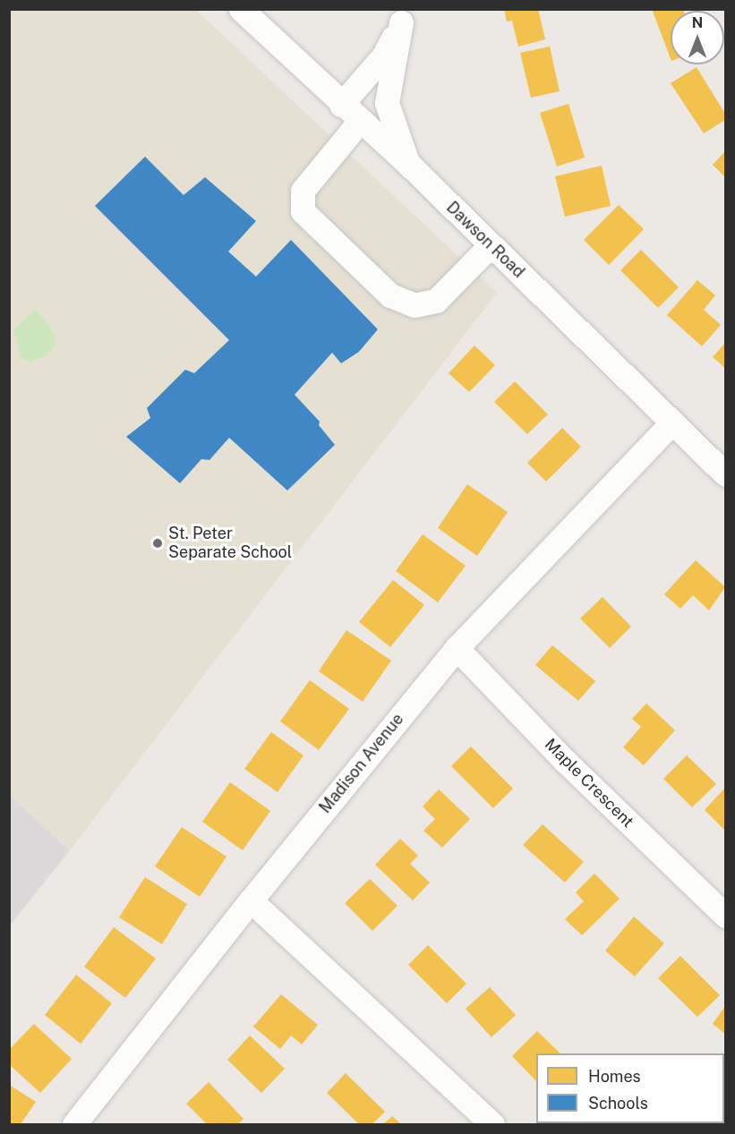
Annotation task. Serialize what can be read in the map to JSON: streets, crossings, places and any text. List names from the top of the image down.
{
  "streets": {
    "street": ["Dawson Road", "Madison Avenue", "Maple Crescent"]
  },
  "crossings": [
    ["Dawson Road", "Madison Avenue"],
    ["Madison Avenue", "Maple Crescent"]
  ],
  "places": ["St. Peter Separate School"],
  "legend": ["Homes", "Schools"],
  "north": "top"
}
